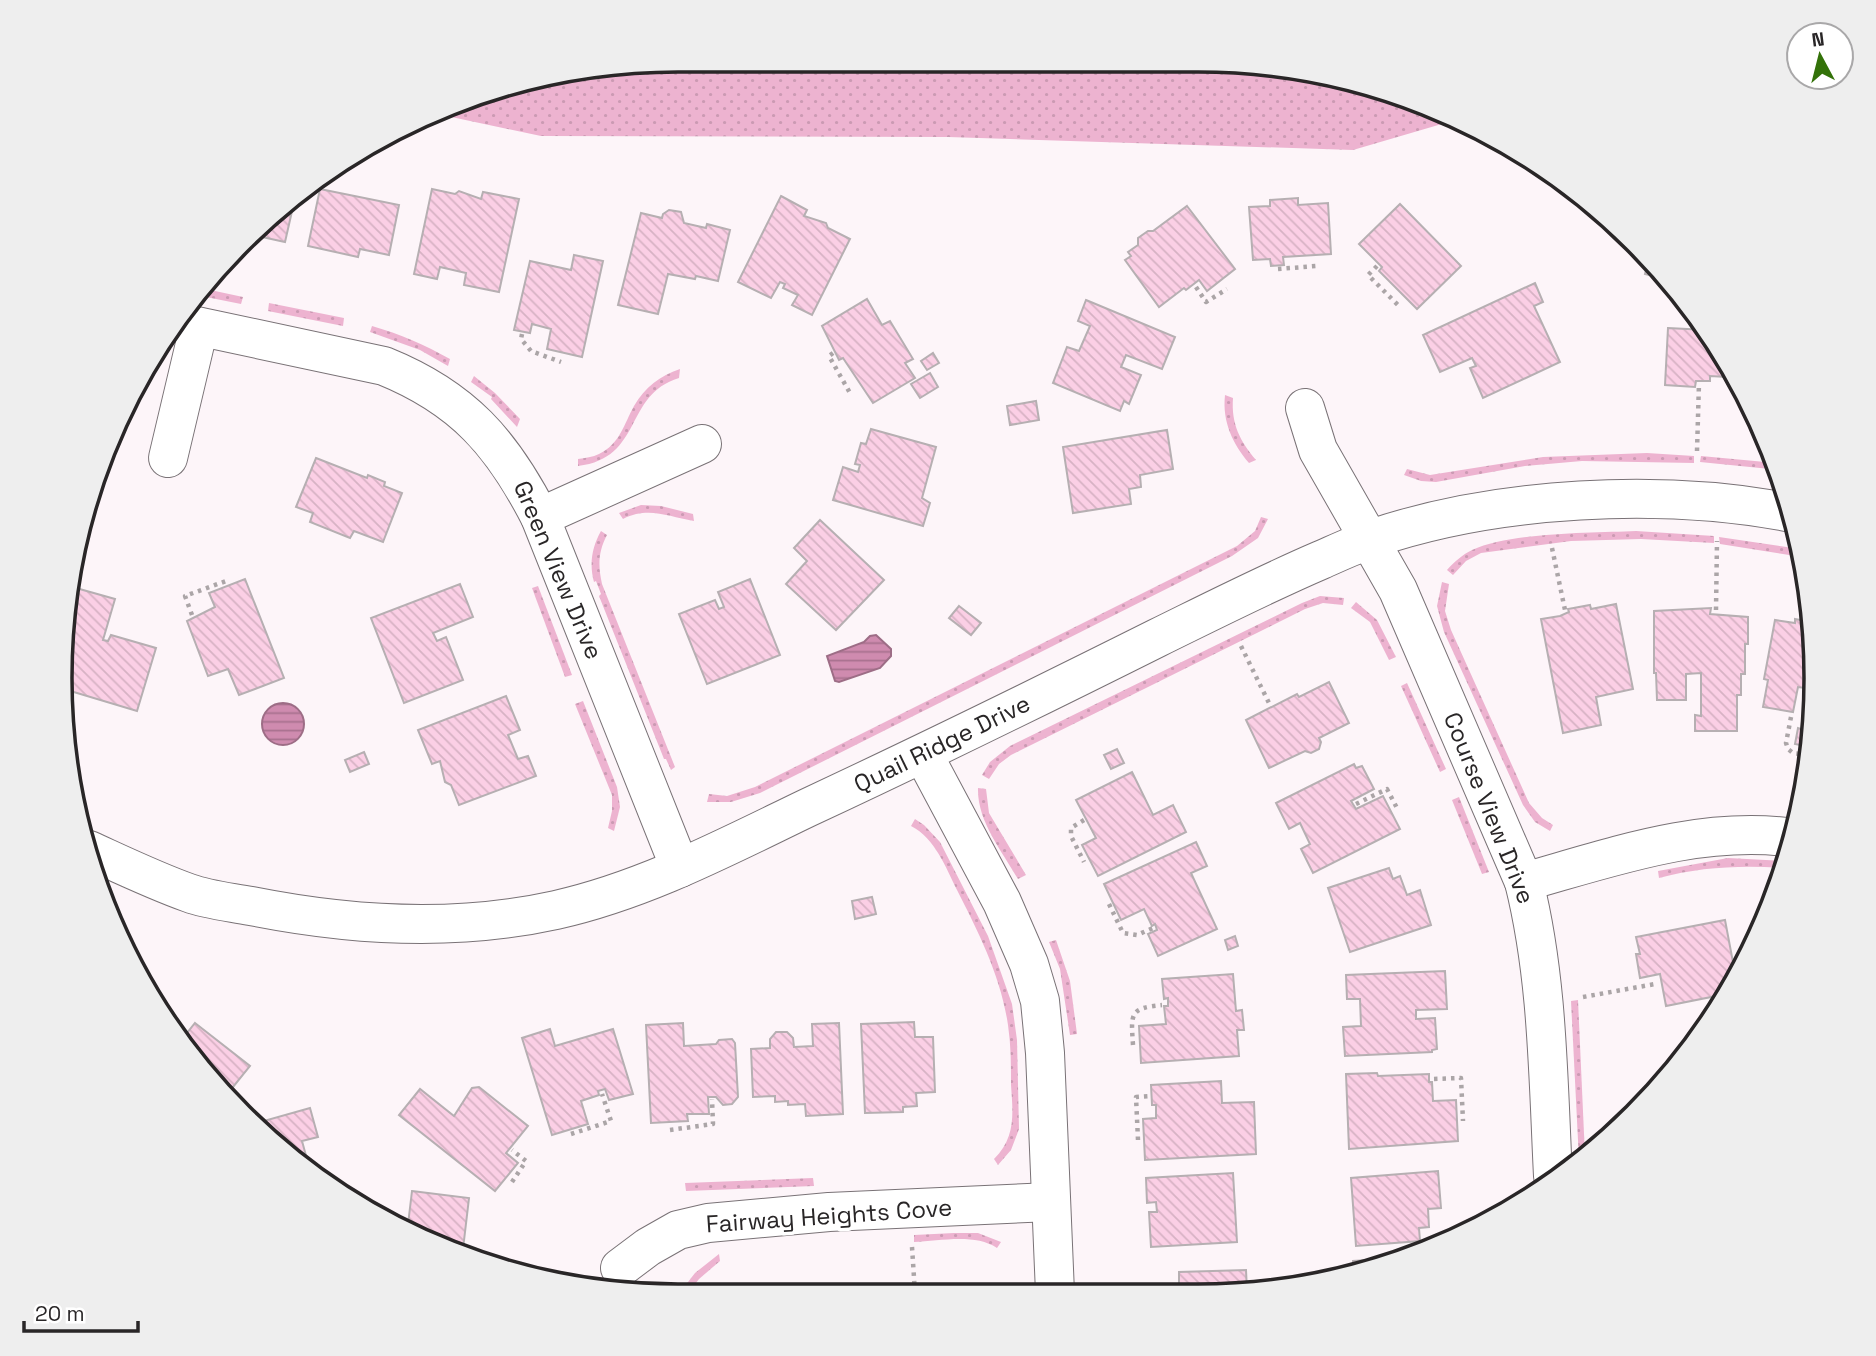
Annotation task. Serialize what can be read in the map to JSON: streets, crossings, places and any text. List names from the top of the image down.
{
  "streets": {
    "street": [
      "Green View Drive",
      "Quail Ridge Drive",
      "Course View Drive",
      "Fairway Heights Cove"
    ]
  },
  "crossings": [
    ["Green View Drive", "Quail Ridge Drive"],
    ["Quail Ridge Drive", "Course View Drive"]
  ],
  "scale_bar": "20 m",
  "north": "top"
}
